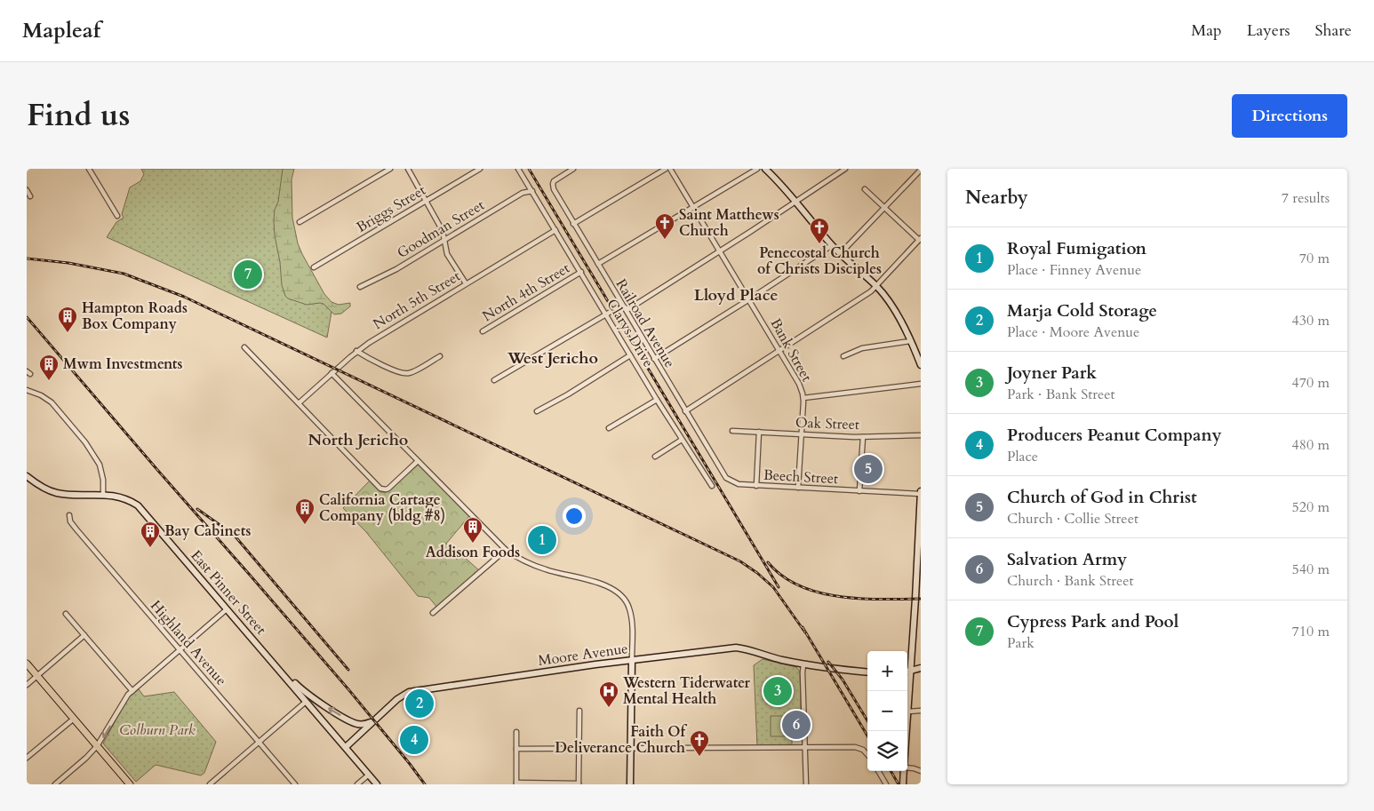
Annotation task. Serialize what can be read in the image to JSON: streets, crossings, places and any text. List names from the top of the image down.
{
  "streets": {
    "main road": ["East Pinner Street", "Moore Avenue"],
    "street": [
      "Briggs Street",
      "Goodman Street",
      "North 4th Street",
      "North 5th Street",
      "Railroad Avenue",
      "Clarys Drive",
      "Bank Street",
      "Oak Street",
      "Beech Street",
      "Highland Avenue"
    ]
  },
  "crossings": [
    ["Goodman Street", "Clarys Drive"],
    ["North 4th Street", "Clarys Drive"],
    ["North 5th Street", "Clarys Drive"],
    ["Railroad Avenue", "Beech Street"],
    ["Bank Street", "Oak Street"],
    ["Bank Street", "Beech Street"],
    ["East Pinner Street", "Moore Avenue"]
  ],
  "districts": ["Lloyd Place", "West Jericho", "North Jericho"],
  "parks": ["Colburn Park"],
  "places": {
    "church": ["Saint Matthews Church", "Penecostal Church of Christs Disciples", "Faith Of Deliverance Church"],
    "building": [
      "Hampton Roads Box Company",
      "Mwm Investments",
      "California Cartage Company (bldg #8)",
      "Addison Foods",
      "Bay Cabinets"
    ],
    "hospital": ["Western Tiderwater Mental Health"]
  },
  "page": {
    "header": "Mapleaf",
    "nav": ["Map", "Layers", "Share"],
    "title": "Find us",
    "buttons": "Directions",
    "heading": ["Nearby", "7 results"],
    "list": [
      {
        "mark": "1",
        "name": "Royal Fumigation",
        "note": "Place · Finney Avenue",
        "value": "70 m"
      },
      {
        "mark": "2",
        "name": "Marja Cold Storage",
        "note": "Place · Moore Avenue",
        "value": "430 m"
      },
      {
        "mark": "3",
        "name": "Joyner Park",
        "note": "Park · Bank Street",
        "value": "470 m"
      },
      {
        "mark": "4",
        "name": "Producers Peanut Company",
        "note": "Place",
        "value": "480 m"
      },
      {
        "mark": "5",
        "name": "Church of God in Christ",
        "note": "Church · Collie Street",
        "value": "520 m"
      },
      {
        "mark": "6",
        "name": "Salvation Army",
        "note": "Church · Bank Street",
        "value": "540 m"
      },
      {
        "mark": "7",
        "name": "Cypress Park and Pool",
        "note": "Park",
        "value": "710 m"
      }
    ],
    "pins": [
      "7",
      "5",
      "1",
      "3",
      "2",
      "6",
      "4"
    ],
    "map_buttons": ["+", "−"]
  }
}
